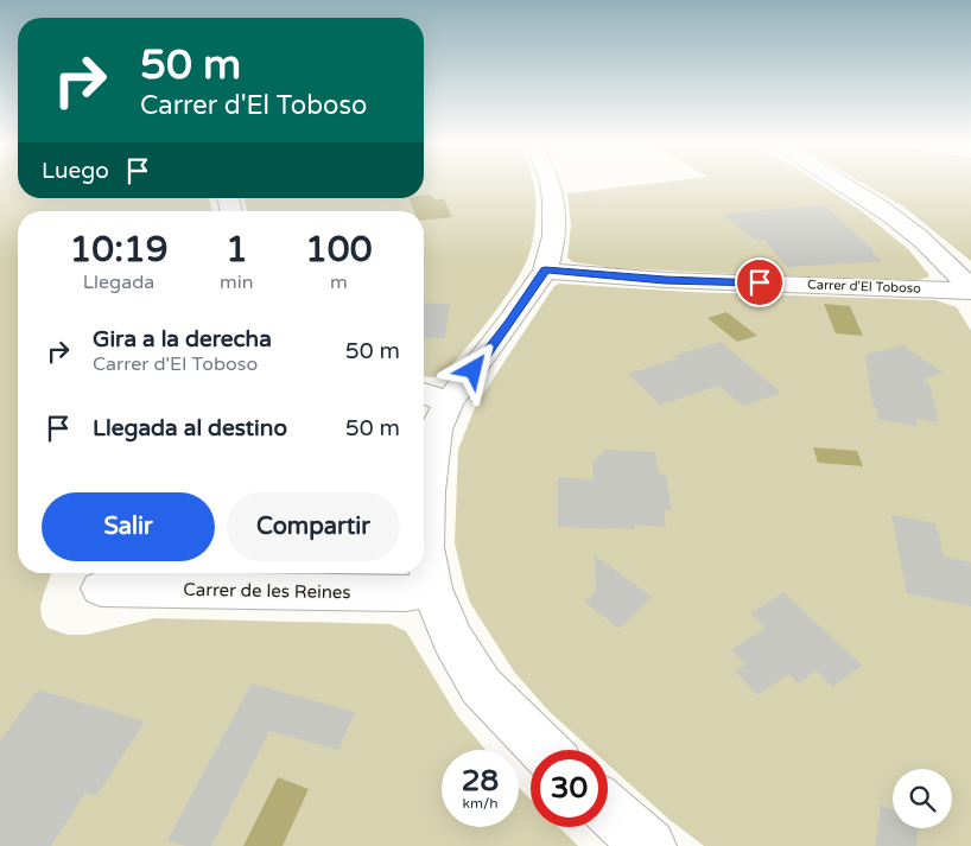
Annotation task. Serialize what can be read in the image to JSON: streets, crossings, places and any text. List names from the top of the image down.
{
  "streets": {
    "street": ["Carrer d'El Toboso", "Carrer de les Reines"]
  },
  "page": {
    "turn": ["50 m", "Carrer d'El Toboso"],
    "then": "Luego",
    "eta": [
      "10:19",
      "Llegada",
      "1",
      "min",
      "100",
      "m"
    ],
    "list": [
      {
        "name": "Gira a la derecha",
        "note": "Carrer d'El Toboso",
        "value": "50 m"
      },
      {
        "name": "Llegada al destino",
        "value": "50 m"
      }
    ],
    "buttons": ["Salir", "Compartir"],
    "speed": "28 km/h",
    "limit": "30"
  }
}
